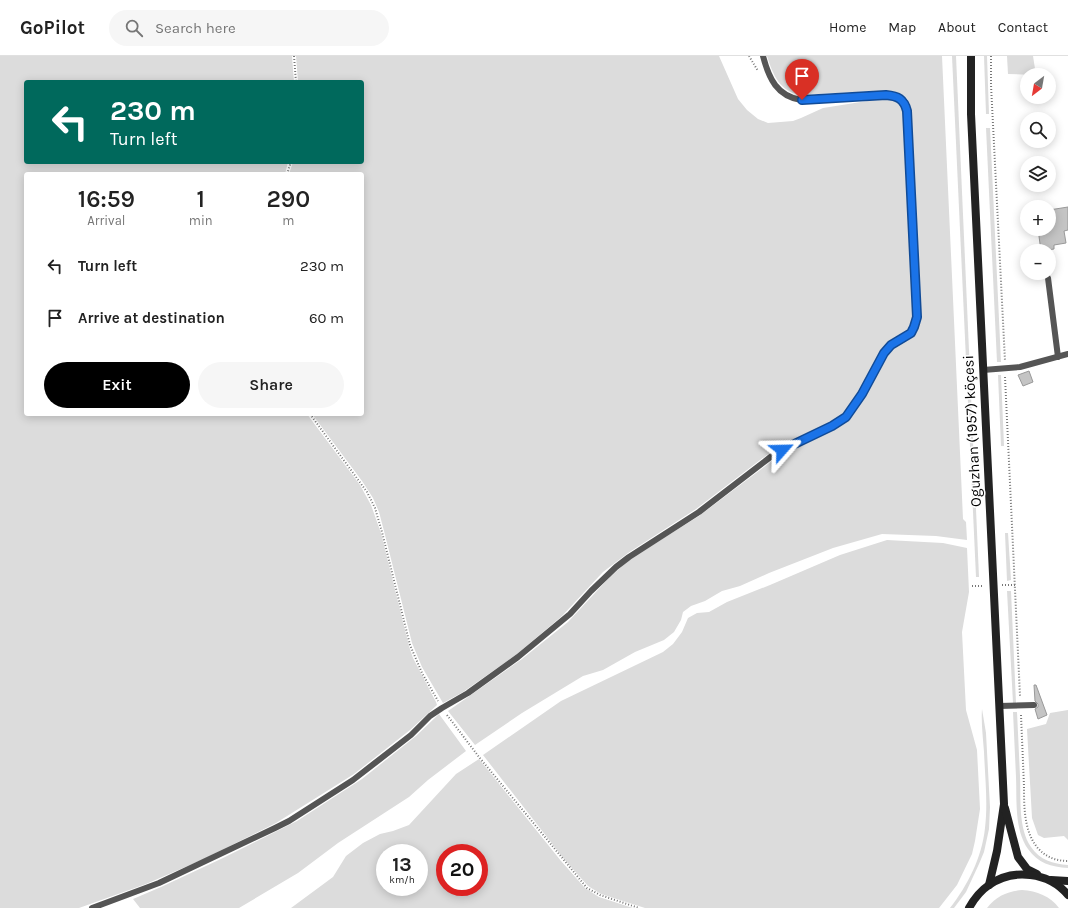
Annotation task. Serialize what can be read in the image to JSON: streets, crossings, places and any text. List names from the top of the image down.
{
  "streets": {
    "main road": ["Oguzhan (1957) köçesi"]
  },
  "north": "bottom left",
  "page": {
    "header": "GoPilot",
    "search": "Search here",
    "nav": [
      "Home",
      "Map",
      "About",
      "Contact"
    ],
    "map_buttons": ["+", "−"],
    "turn": ["230 m", "Turn left"],
    "eta": [
      "16:59",
      "Arrival",
      "1",
      "min",
      "290",
      "m"
    ],
    "list": [
      {
        "name": "Turn left",
        "value": "230 m"
      },
      {
        "name": "Arrive at destination",
        "value": "60 m"
      }
    ],
    "buttons": ["Exit", "Share"],
    "speed": "13 km/h",
    "limit": "20"
  }
}
